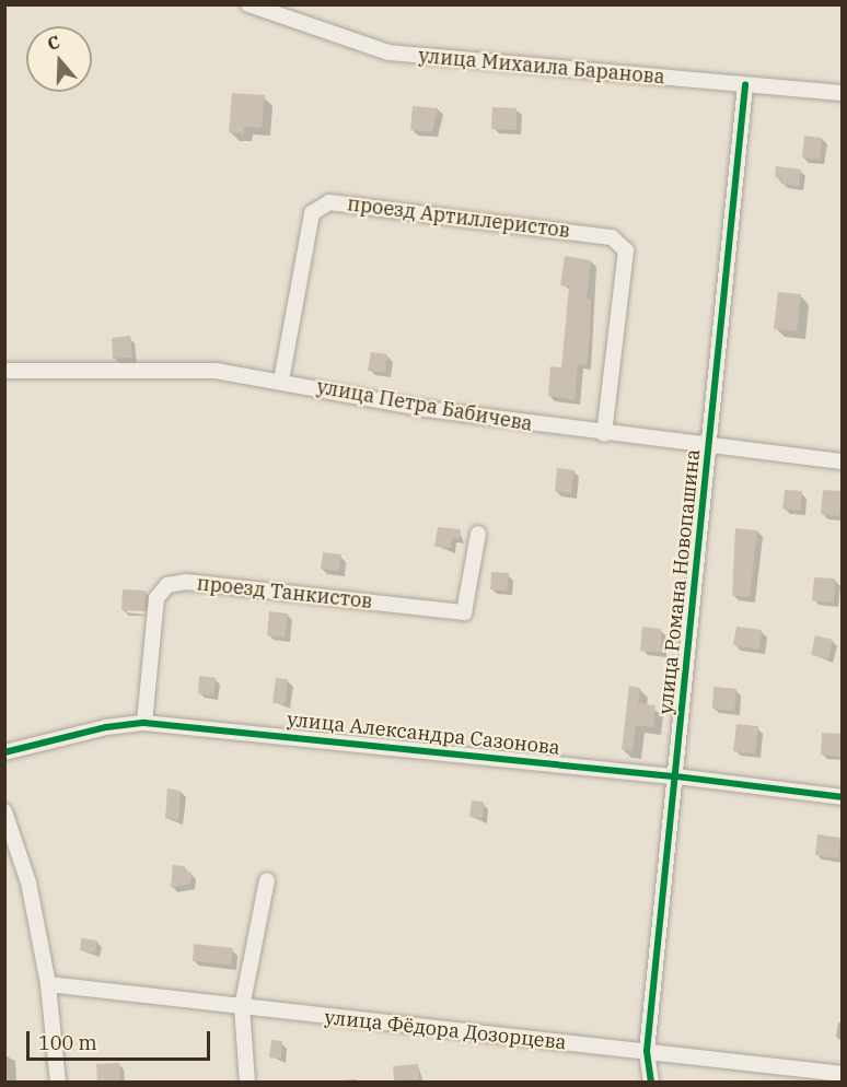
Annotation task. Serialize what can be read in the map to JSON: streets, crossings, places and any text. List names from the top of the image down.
{
  "streets": {
    "street": [
      "улица Михаила Баранова",
      "проезд Артиллеристов",
      "улица Петра Бабичева",
      "улица Романа Новопашина",
      "проезд Танкистов",
      "улица Александра Сазонова",
      "улица Фёдора Дозорцева"
    ]
  },
  "crossings": [
    ["улица Михаила Баранова", "улица Романа Новопашина"],
    ["проезд Артиллеристов", "улица Петра Бабичева"],
    ["улица Петра Бабичева", "улица Романа Новопашина"],
    ["улица Романа Новопашина", "улица Александра Сазонова"],
    ["улица Романа Новопашина", "улица Фёдора Дозорцева"],
    ["проезд Танкистов", "улица Александра Сазонова"]
  ],
  "scale_bar": "100 m",
  "north": "top"
}
